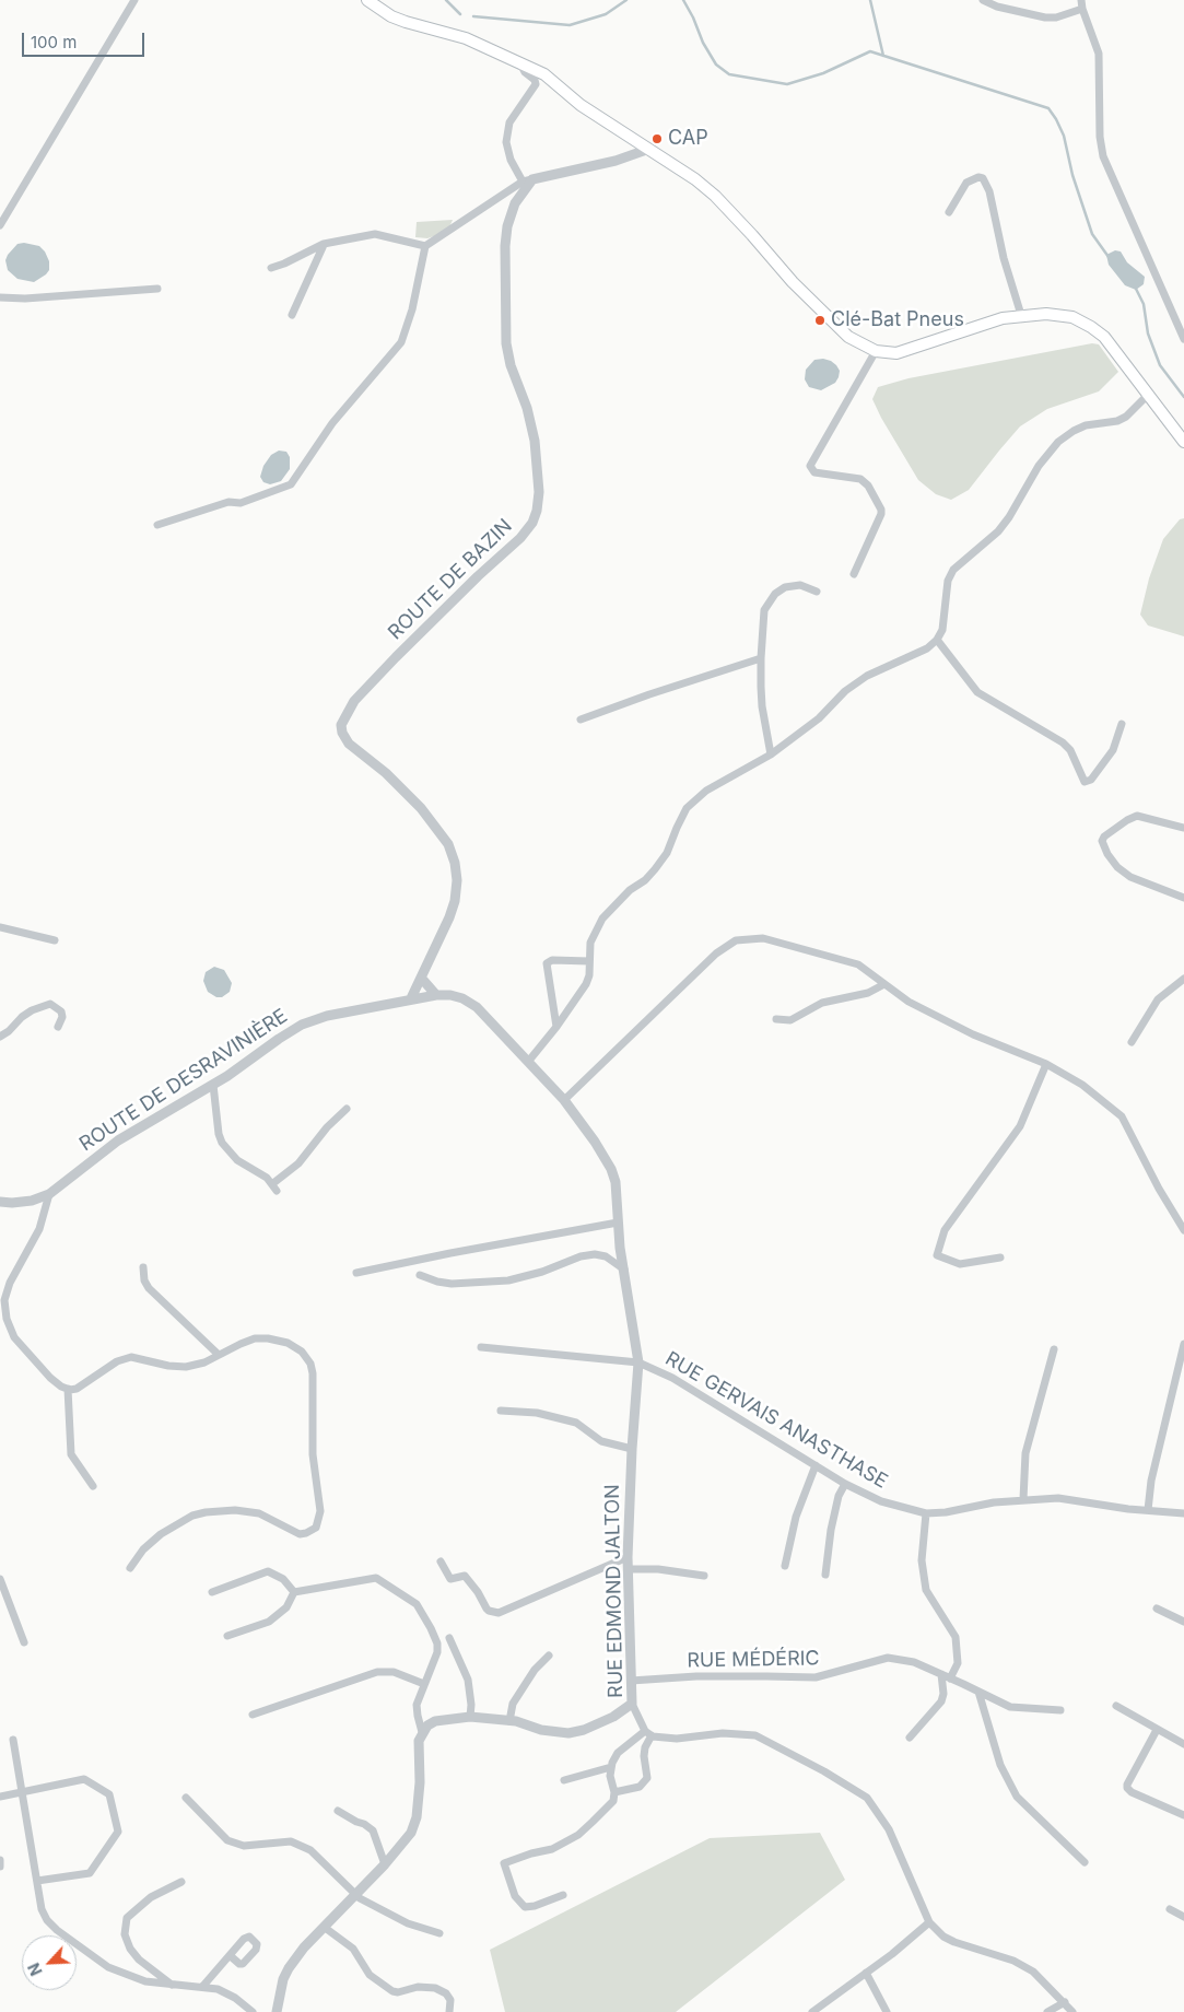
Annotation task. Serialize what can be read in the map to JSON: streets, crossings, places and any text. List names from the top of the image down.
{
  "streets": {
    "street": [
      "ROUTE DE BAZIN",
      "ROUTE DE DESRAVINIÈRE",
      "RUE GERVAIS ANASTHASE",
      "RUE EDMOND JALTON",
      "RUE MÉDÉRIC"
    ]
  },
  "crossings": [
    ["ROUTE DE BAZIN", "ROUTE DE DESRAVINIÈRE"],
    ["ROUTE DE DESRAVINIÈRE", "RUE GERVAIS ANASTHASE"],
    ["ROUTE DE DESRAVINIÈRE", "RUE EDMOND JALTON"],
    ["RUE GERVAIS ANASTHASE", "RUE EDMOND JALTON"],
    ["RUE EDMOND JALTON", "RUE MÉDÉRIC"]
  ],
  "places": ["CAP", "Clé-Bat Pneus"],
  "scale_bar": "100 m",
  "north": "bottom left"
}
